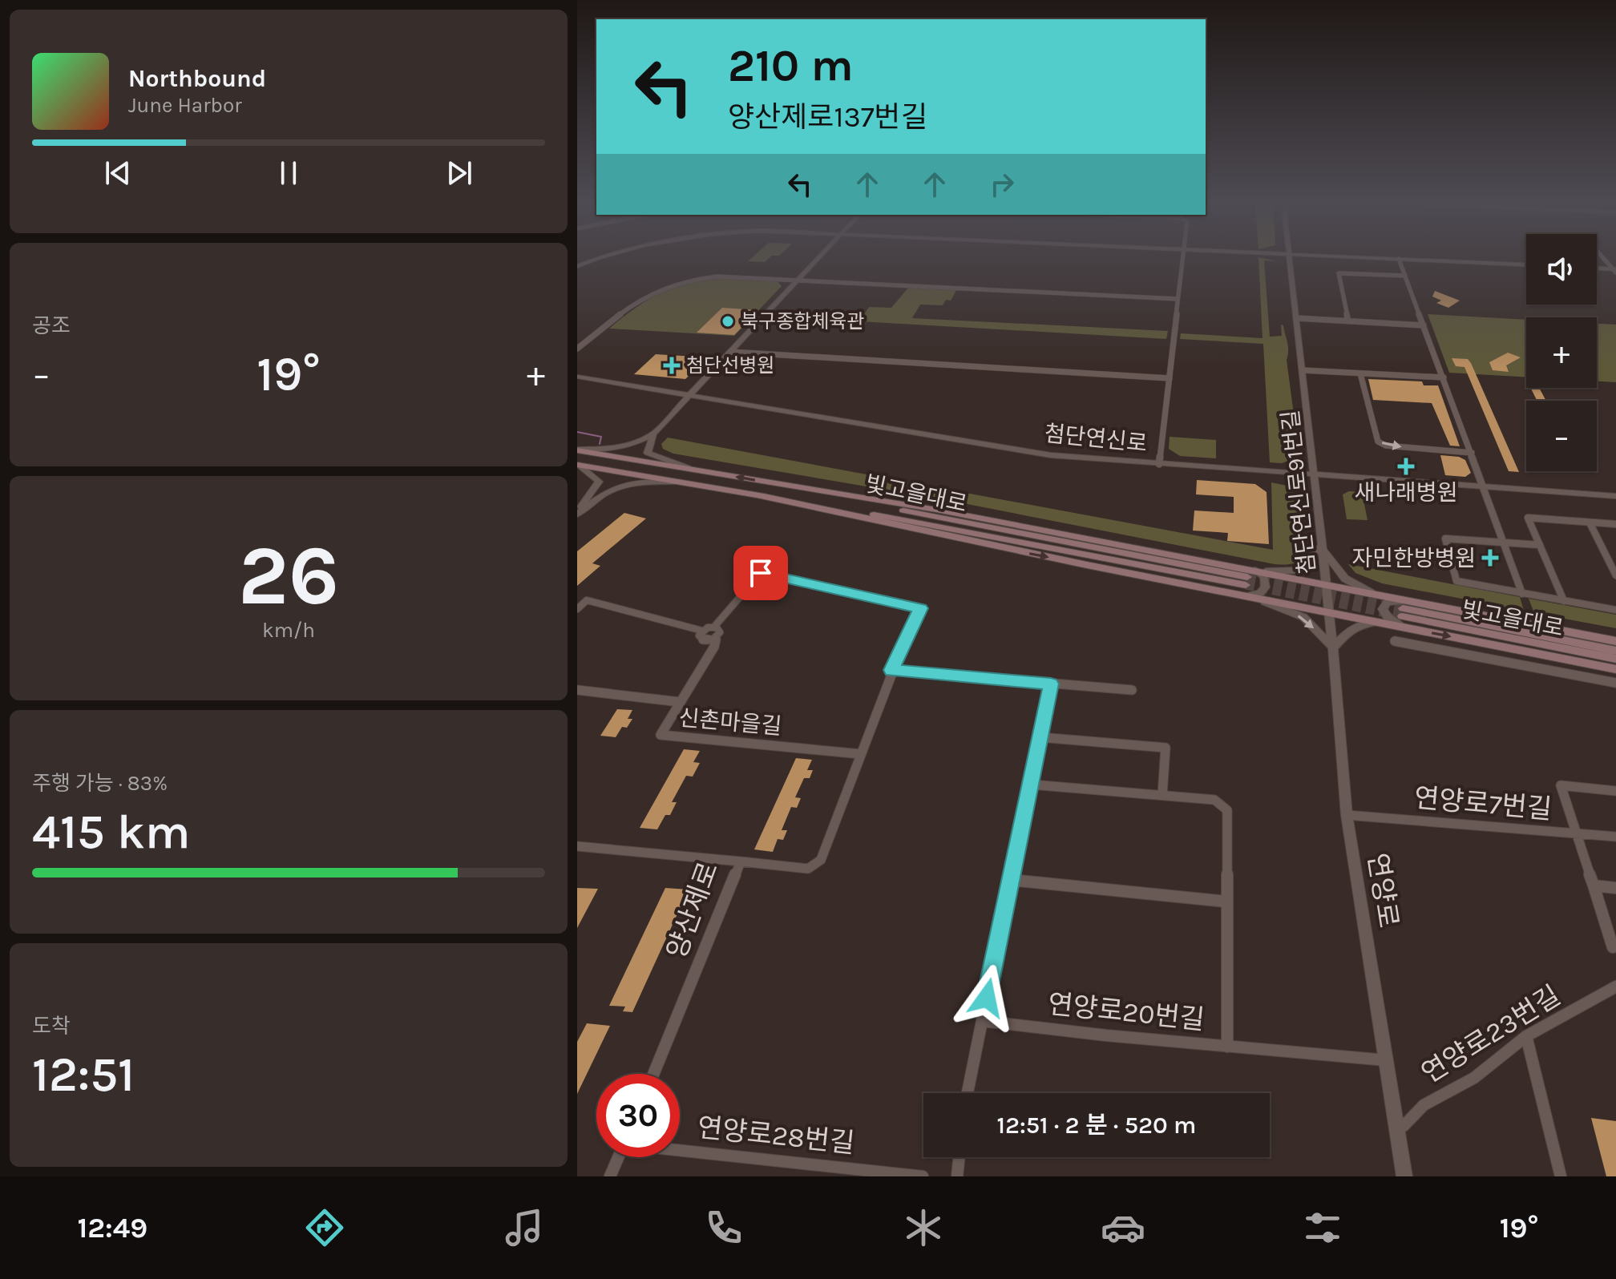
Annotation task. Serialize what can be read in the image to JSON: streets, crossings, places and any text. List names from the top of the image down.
{
  "streets": {
    "main road": ["빛고을대로"],
    "street": [
      "첨단연신로",
      "첨단연신로91번길",
      "신촌마을길",
      "연양로7번길",
      "연양로",
      "양산제로",
      "연양로20번길",
      "연양로23번길",
      "연양로28번길"
    ]
  },
  "crossings": [
    ["첨단연신로", "첨단연신로91번길"],
    ["첨단연신로91번길", "연양로"],
    ["연양로7번길", "연양로"],
    ["연양로", "연양로20번길"],
    ["연양로", "연양로23번길"]
  ],
  "places": {
    "other": ["북구종합체육관"],
    "health": ["첨단선병원", "새나래병원", "자민한방병원"]
  },
  "page": {
    "turn": ["210 m", "양산제로137번길"],
    "song": ["Northbound", "June Harbor"],
    "map_buttons": ["+", "−"],
    "tile": [
      "공조",
      ["26", "km/h"],
      ["주행 가능 · 83%", "415 km"],
      ["도착", "12:51"]
    ],
    "heat": ["−", "19°", "+"],
    "limit": "30",
    "trip": "12:51 · 2 분 · 520 m",
    "tabs": ["12:49", "19°"]
  }
}
